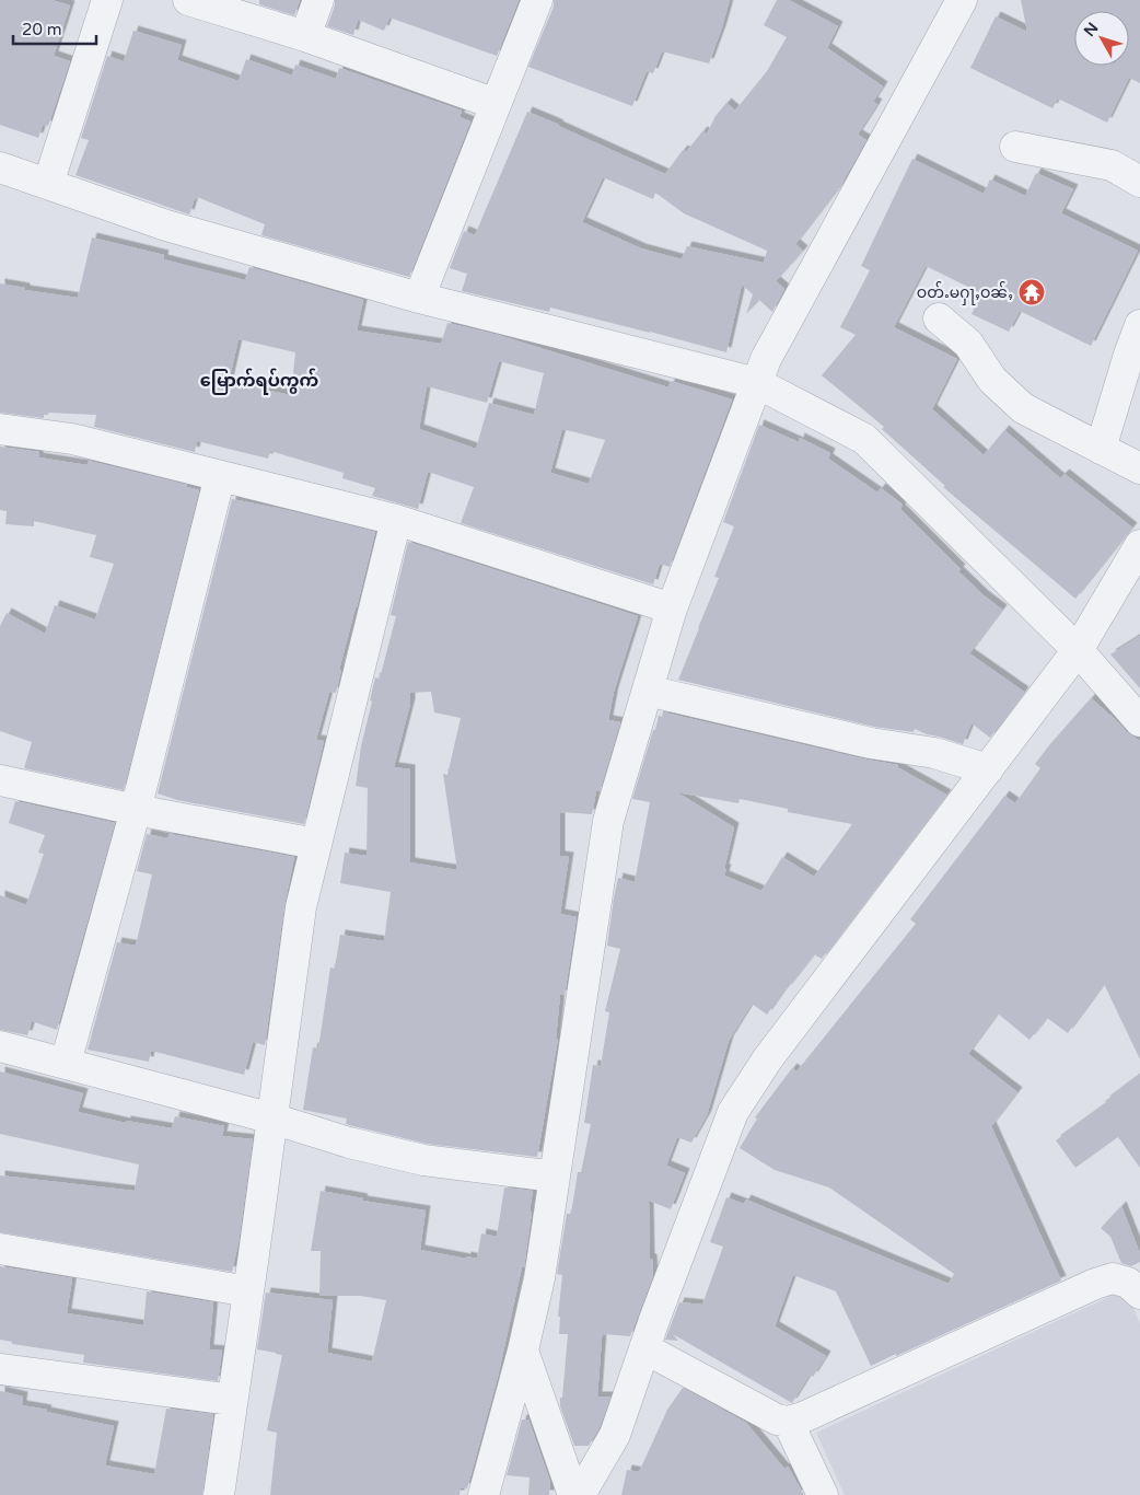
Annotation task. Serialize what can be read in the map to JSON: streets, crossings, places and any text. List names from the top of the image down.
{
  "districts": ["မြောက်ရပ်ကွက်"],
  "places": {
    "temple": ["ဝတ်ႉမႁႃႇဝၼ်ႇ"]
  },
  "scale_bar": "20 m",
  "north": "top left"
}
